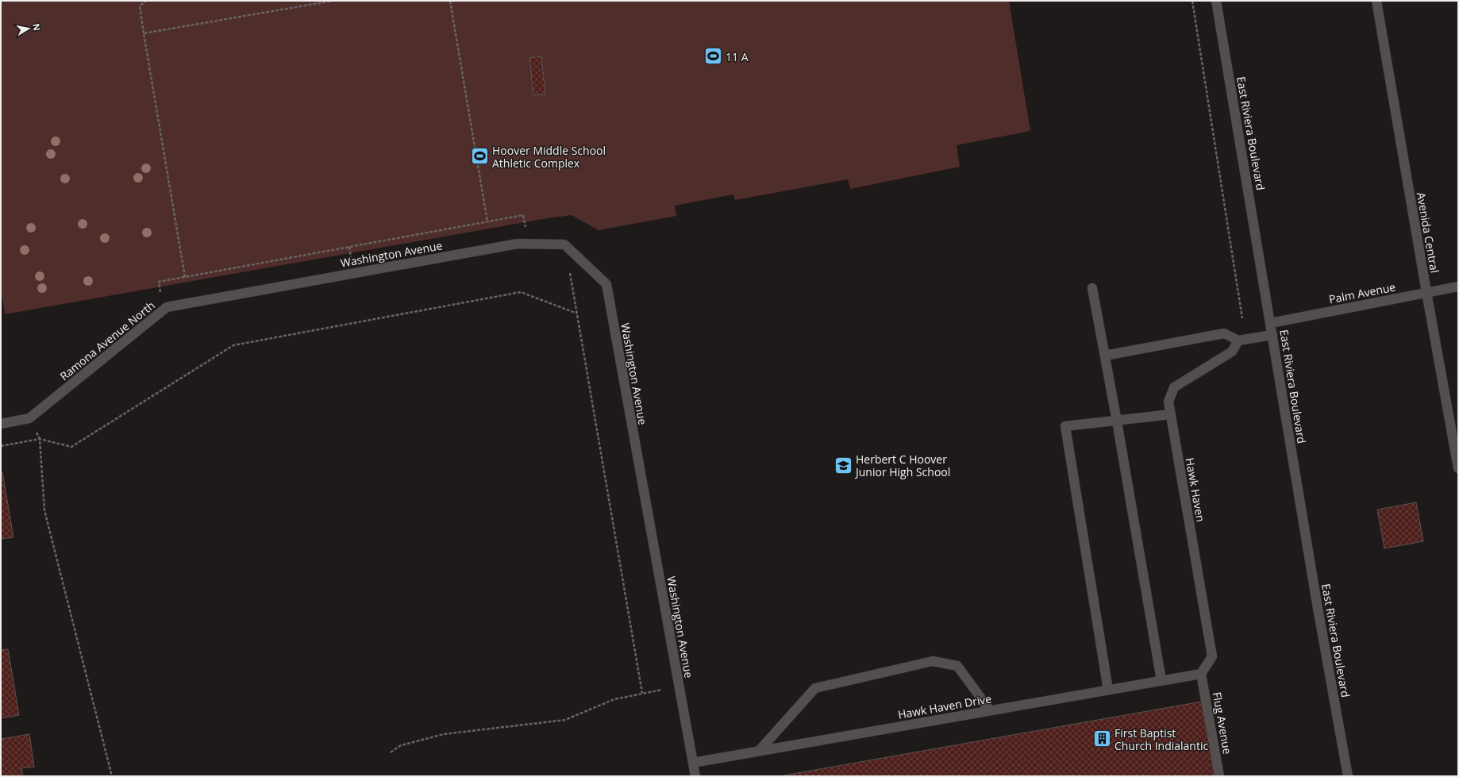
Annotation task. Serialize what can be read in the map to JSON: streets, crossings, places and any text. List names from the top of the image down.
{
  "streets": {
    "street": [
      "East Riviera Boulevard",
      "Avenida Central",
      "Washington Avenue",
      "Palm Avenue",
      "Ramona Avenue North",
      "Hawk Haven",
      "Hawk Haven Drive",
      "Flug Avenue"
    ]
  },
  "crossings": [
    ["East Riviera Boulevard", "Palm Avenue"],
    ["Avenida Central", "Palm Avenue"],
    ["Washington Avenue", "Ramona Avenue North"],
    ["Washington Avenue", "Hawk Haven Drive"],
    ["Hawk Haven", "Hawk Haven Drive"],
    ["Hawk Haven", "Flug Avenue"],
    ["Hawk Haven Drive", "Flug Avenue"]
  ],
  "places": {
    "sports": ["11 A", "Hoover Middle School Athletic Complex"],
    "school or university": ["Herbert C Hoover Junior High School"],
    "building": ["First Baptist Church Indialantic"]
  },
  "north": "right"
}
